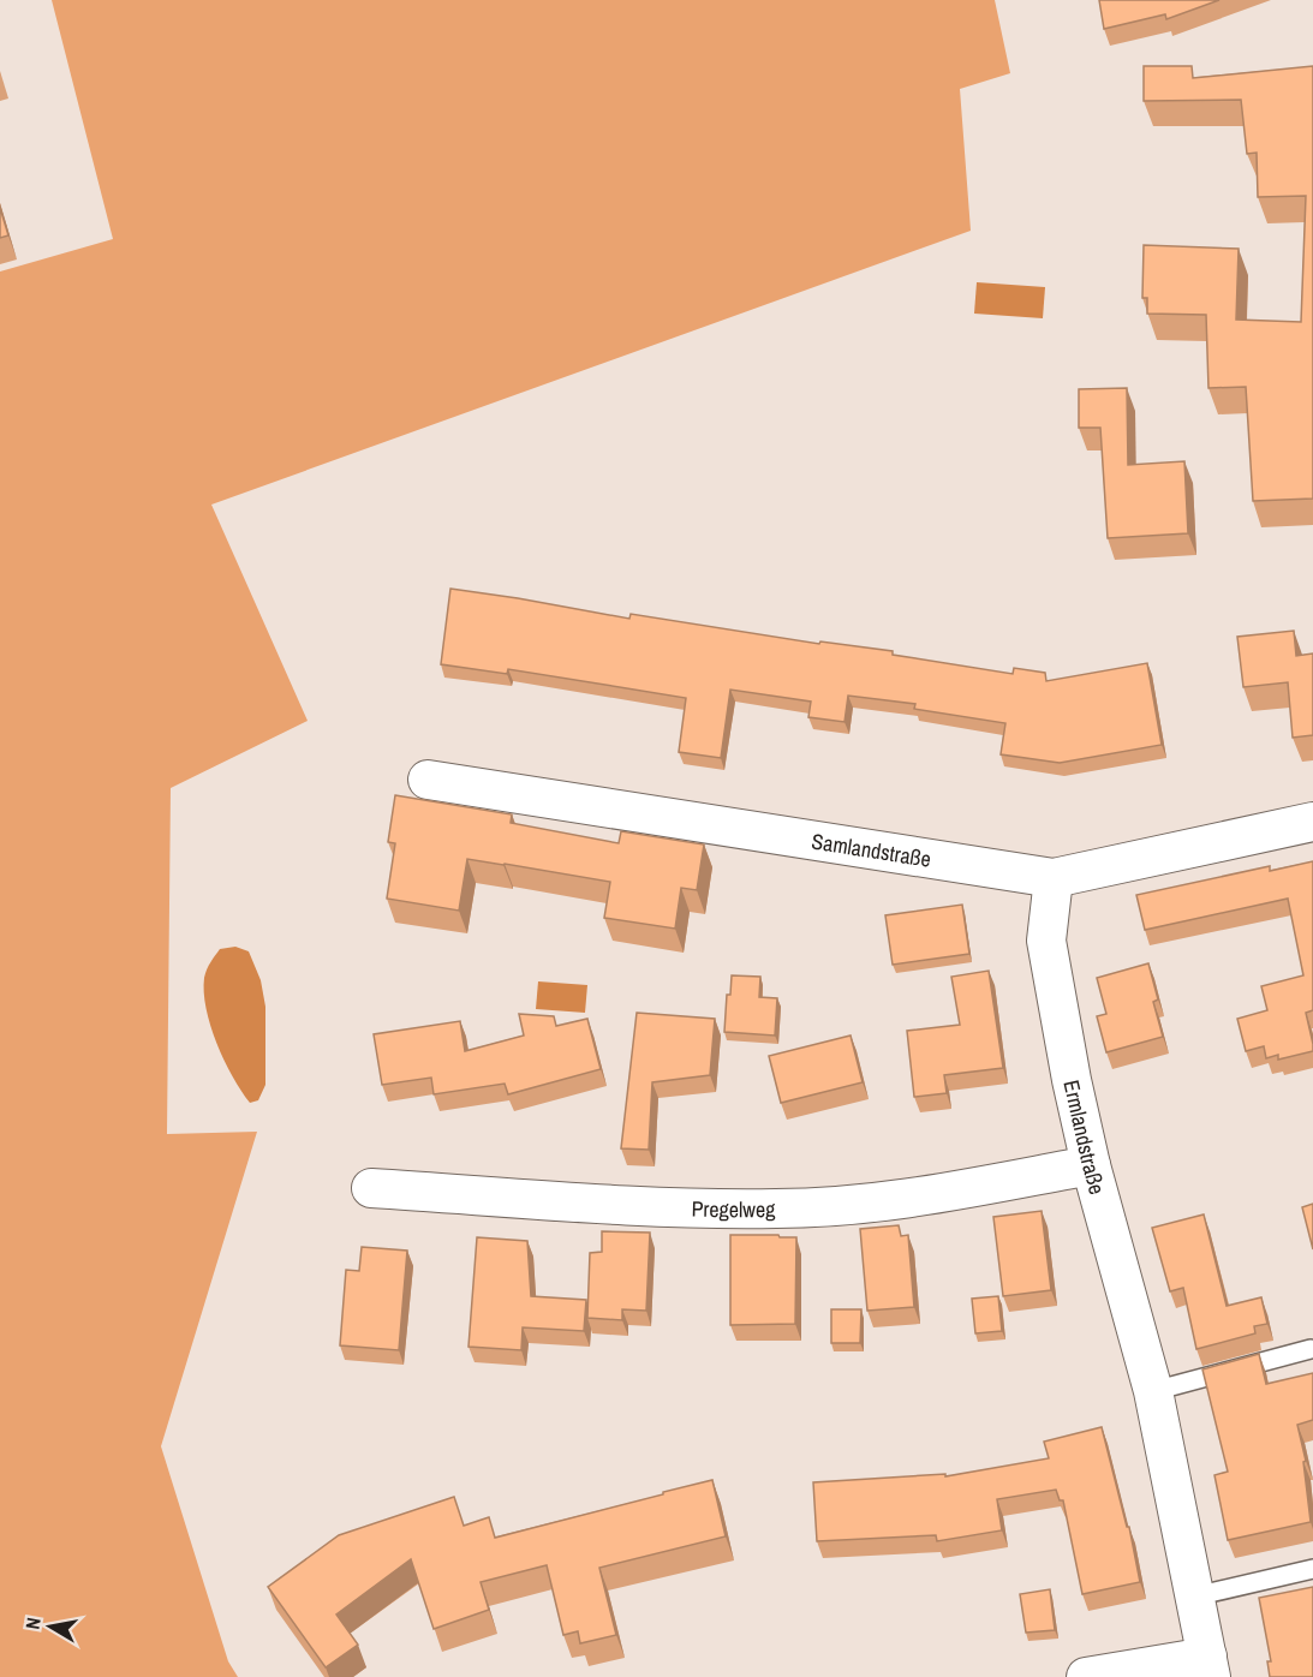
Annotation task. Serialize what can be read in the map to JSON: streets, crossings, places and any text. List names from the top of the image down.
{
  "streets": {
    "street": ["Samlandstraße", "Ermlandstraße", "Pregelweg"]
  },
  "crossings": [
    ["Samlandstraße", "Ermlandstraße"],
    ["Ermlandstraße", "Pregelweg"]
  ],
  "north": "left"
}
